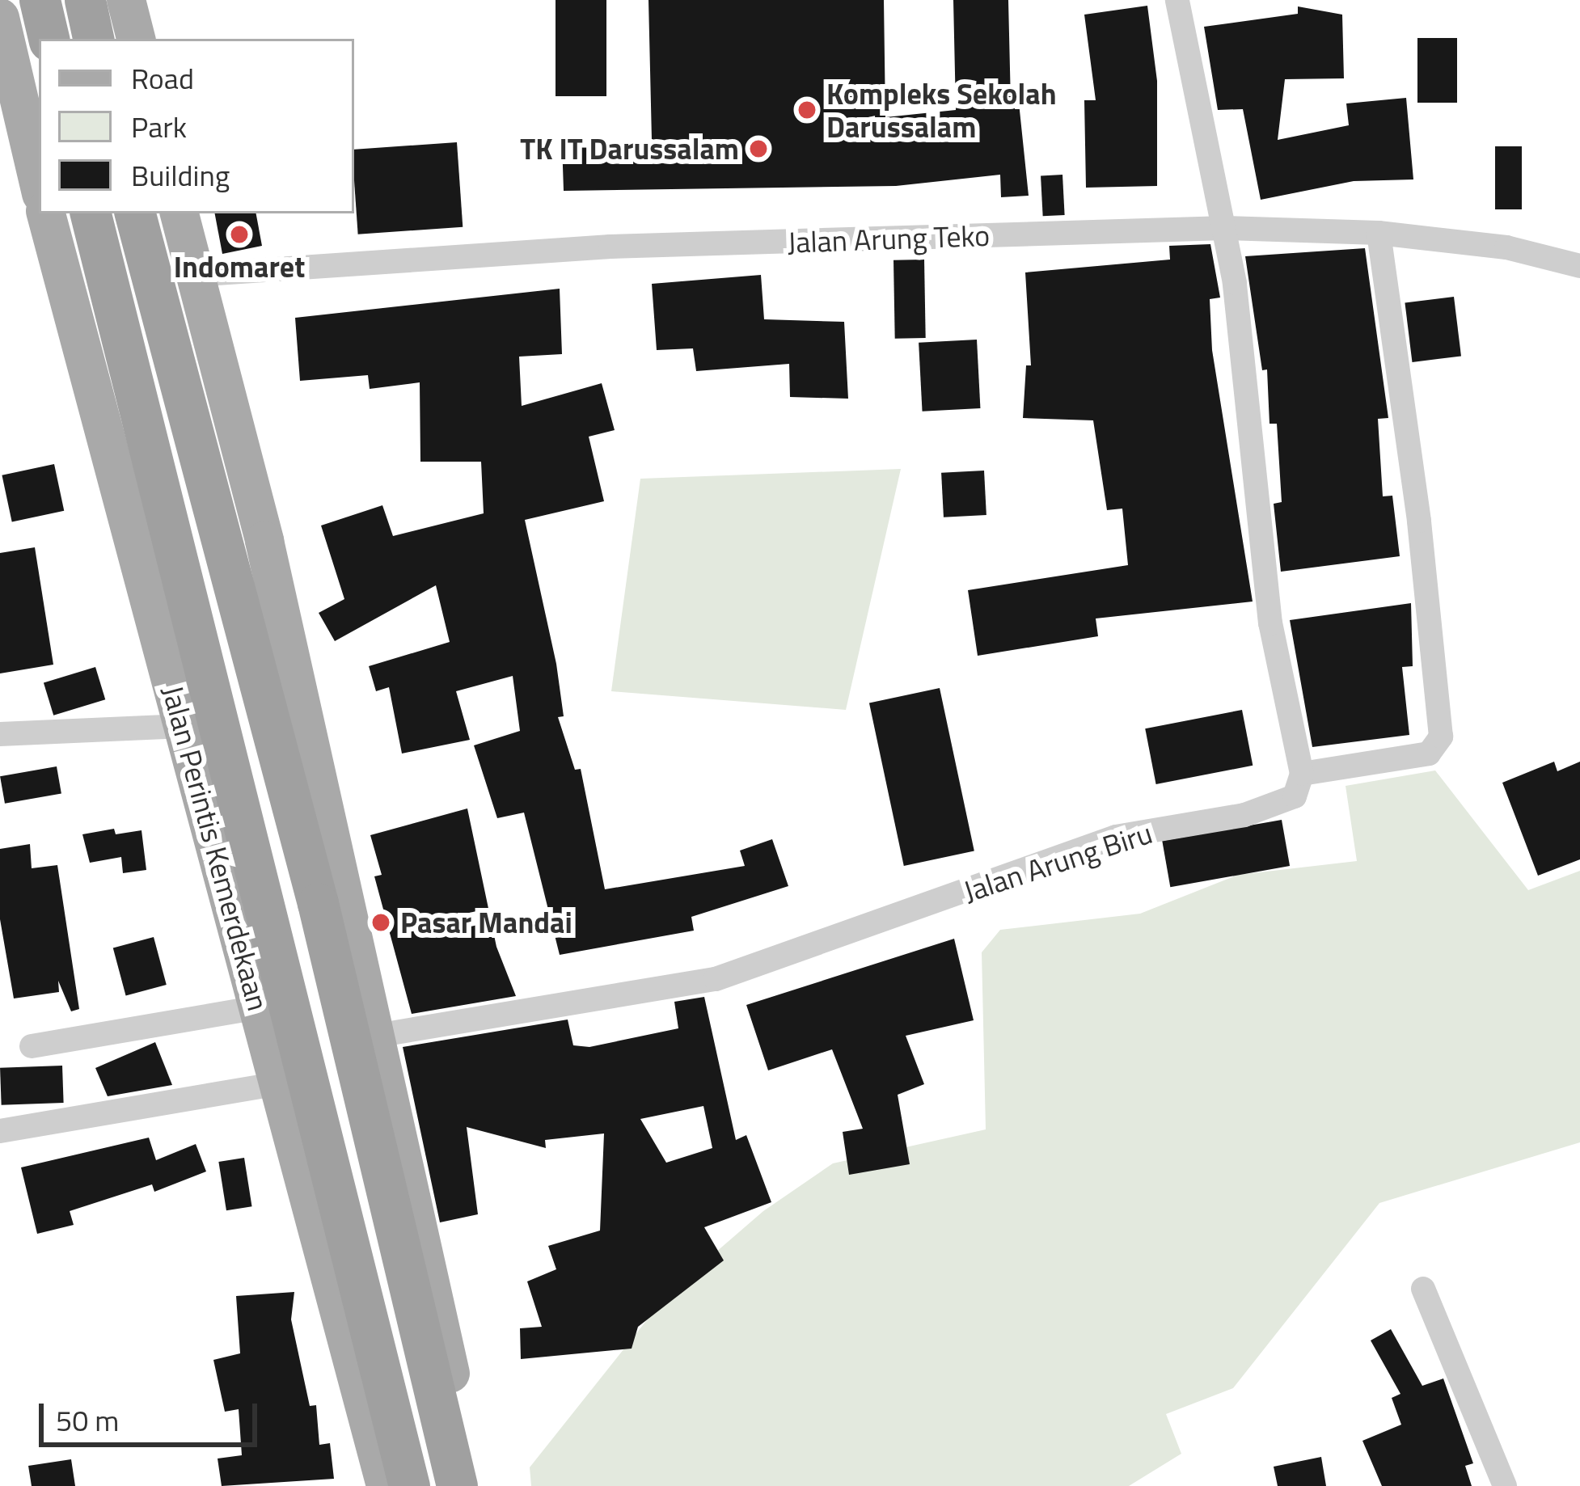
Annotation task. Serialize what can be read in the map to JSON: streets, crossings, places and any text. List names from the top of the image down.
{
  "streets": {
    "highway": ["Jalan Perintis Kemerdekaan"],
    "street": ["Jalan Arung Teko", "Jalan Arung Biru"]
  },
  "places": [
    "Kompleks Sekolah Darussalam",
    "TK IT Darussalam",
    "Indomaret",
    "Pasar Mandai"
  ],
  "legend": ["Road", "Park", "Building"],
  "scale_bar": "50 m"
}
